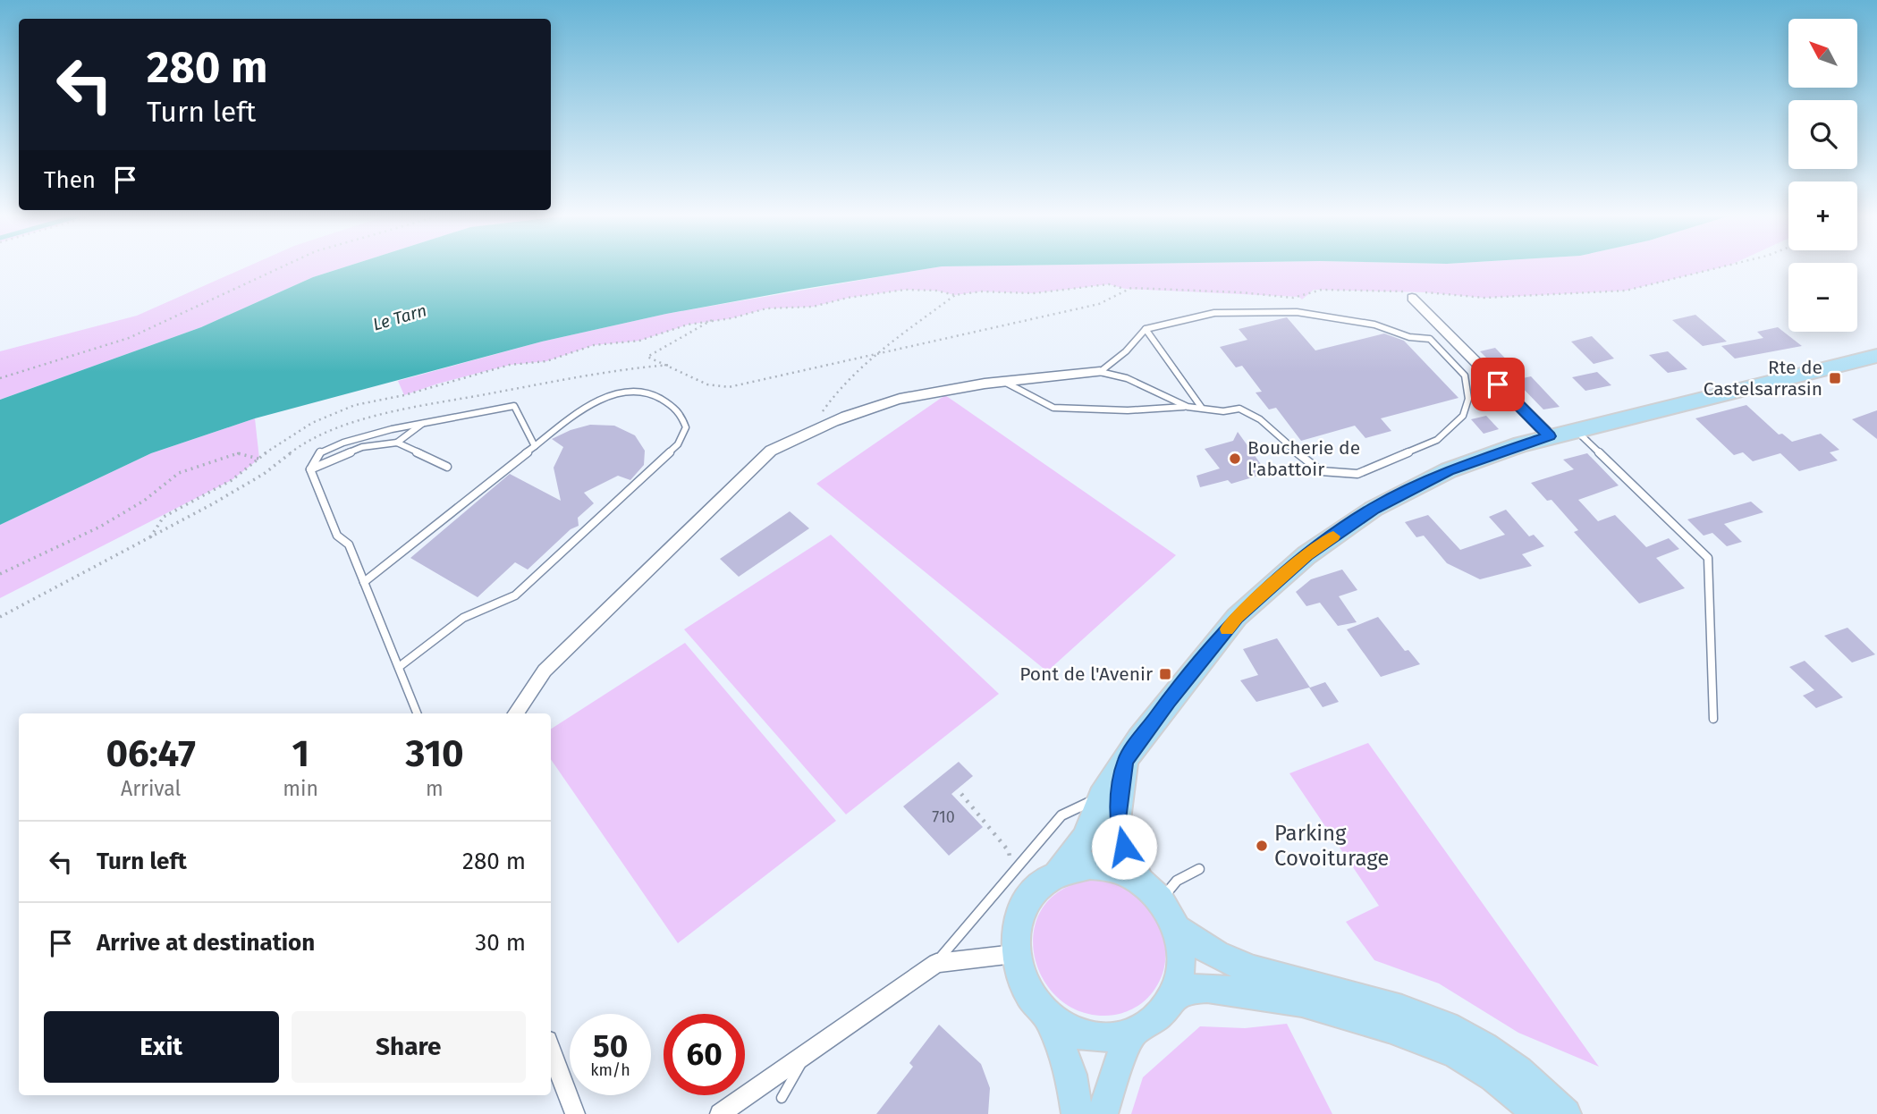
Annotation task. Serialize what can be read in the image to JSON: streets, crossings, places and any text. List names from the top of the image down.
{
  "water": ["Le Tarn"],
  "places": {
    "transit": ["Rte de Castelsarrasin", "Pont de l'Avenir"],
    "other": ["Boucherie de l'abattoir", "Parking Covoiturage"]
  },
  "house_numbers": ["710"],
  "north": "top left",
  "page": {
    "map_buttons": ["+", "−"],
    "turn": ["280 m", "Turn left"],
    "then": "Then",
    "eta": [
      "06:47",
      "Arrival",
      "1",
      "min",
      "310",
      "m"
    ],
    "list": [
      {
        "name": "Turn left",
        "value": "280 m"
      },
      {
        "name": "Arrive at destination",
        "value": "30 m"
      }
    ],
    "buttons": ["Exit", "Share"],
    "speed": "50 km/h",
    "limit": "60"
  }
}
